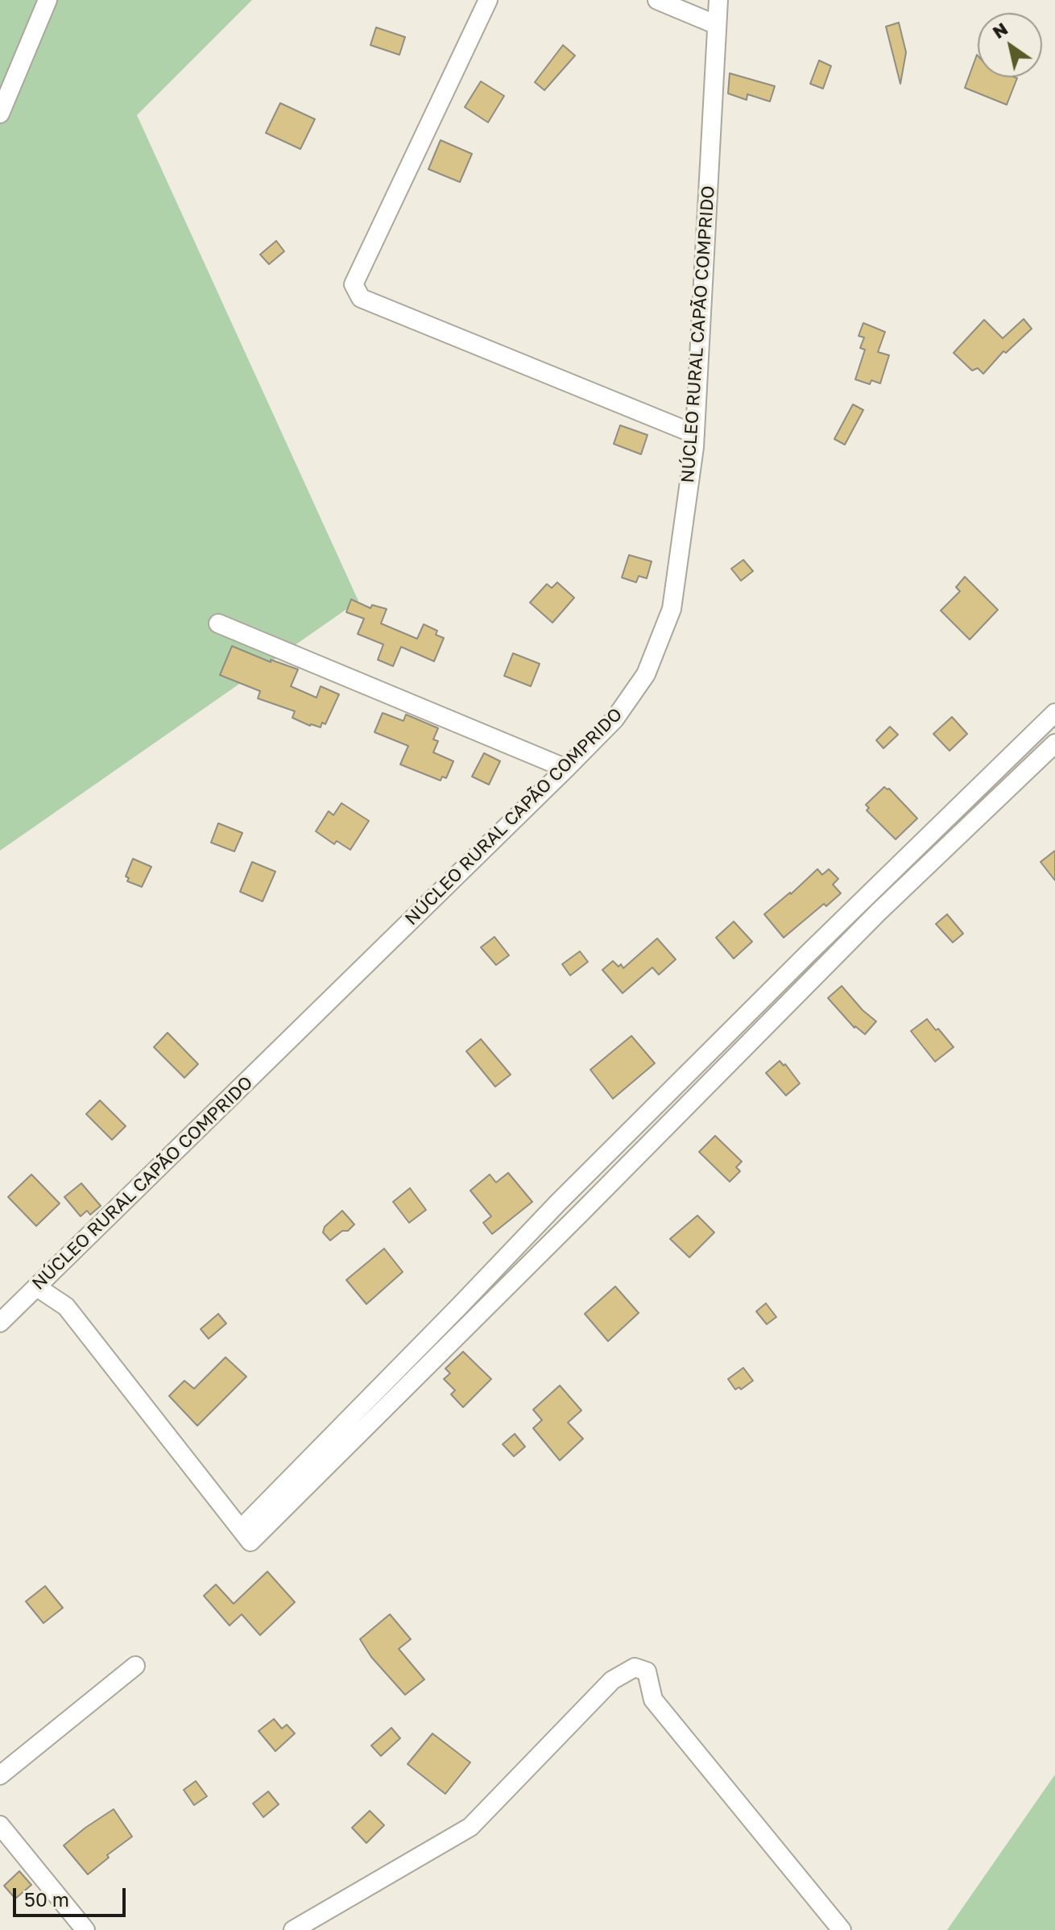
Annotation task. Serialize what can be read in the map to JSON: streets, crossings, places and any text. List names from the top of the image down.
{
  "streets": {
    "street": ["NÚCLEO RURAL CAPÃO COMPRIDO"]
  },
  "scale_bar": "50 m",
  "north": "top left"
}
